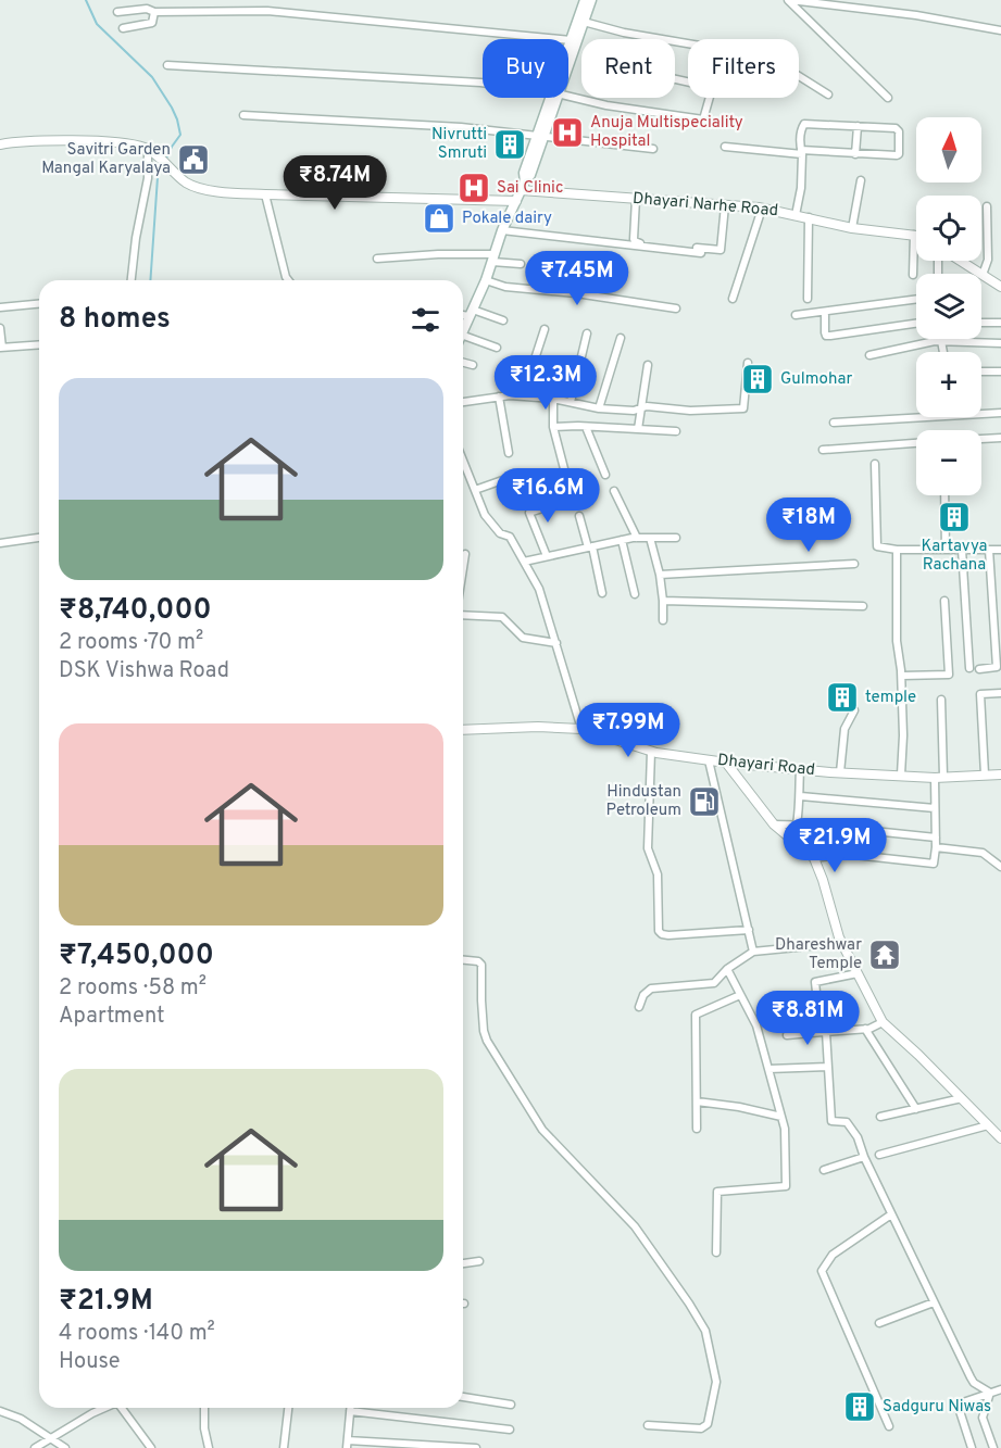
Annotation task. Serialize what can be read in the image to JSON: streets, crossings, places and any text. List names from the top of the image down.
{
  "streets": {
    "street": ["Dhayari Narhe Road", "Dhayari Road"]
  },
  "places": {
    "hospital": ["Anuja Multispeciality Hospital", "Sai Clinic"],
    "building": [
      "Nivrutti Smruti",
      "Gulmohar",
      "Kartavya Rachana",
      "temple",
      "Sadguru Niwas"
    ],
    "public building": ["Savitri Garden Mangal Karyalaya"],
    "shop": ["Pokale dairy"],
    "fuel station": ["Hindustan Petroleum"],
    "temple": ["Dhareshwar Temple"]
  },
  "north": "top",
  "page": {
    "chip": ["Buy", "Rent", "Filters"],
    "map_buttons": ["+", "−"],
    "price": [
      "₹8.74M",
      "₹7.45M",
      "₹12.3M",
      "₹16.6M",
      "₹18M",
      "₹7.99M",
      "₹21.9M",
      "₹8.81M"
    ],
    "heading": "8 homes",
    "list": [
      {
        "name": "₹8,740,000",
        "note": "2 rooms · 70 m² · DSK Vishwa Road"
      },
      {
        "name": "₹7,450,000",
        "note": "2 rooms · 58 m² · Apartment"
      },
      {
        "name": "₹21.9M",
        "note": "4 rooms · 140 m² · House"
      }
    ]
  }
}
